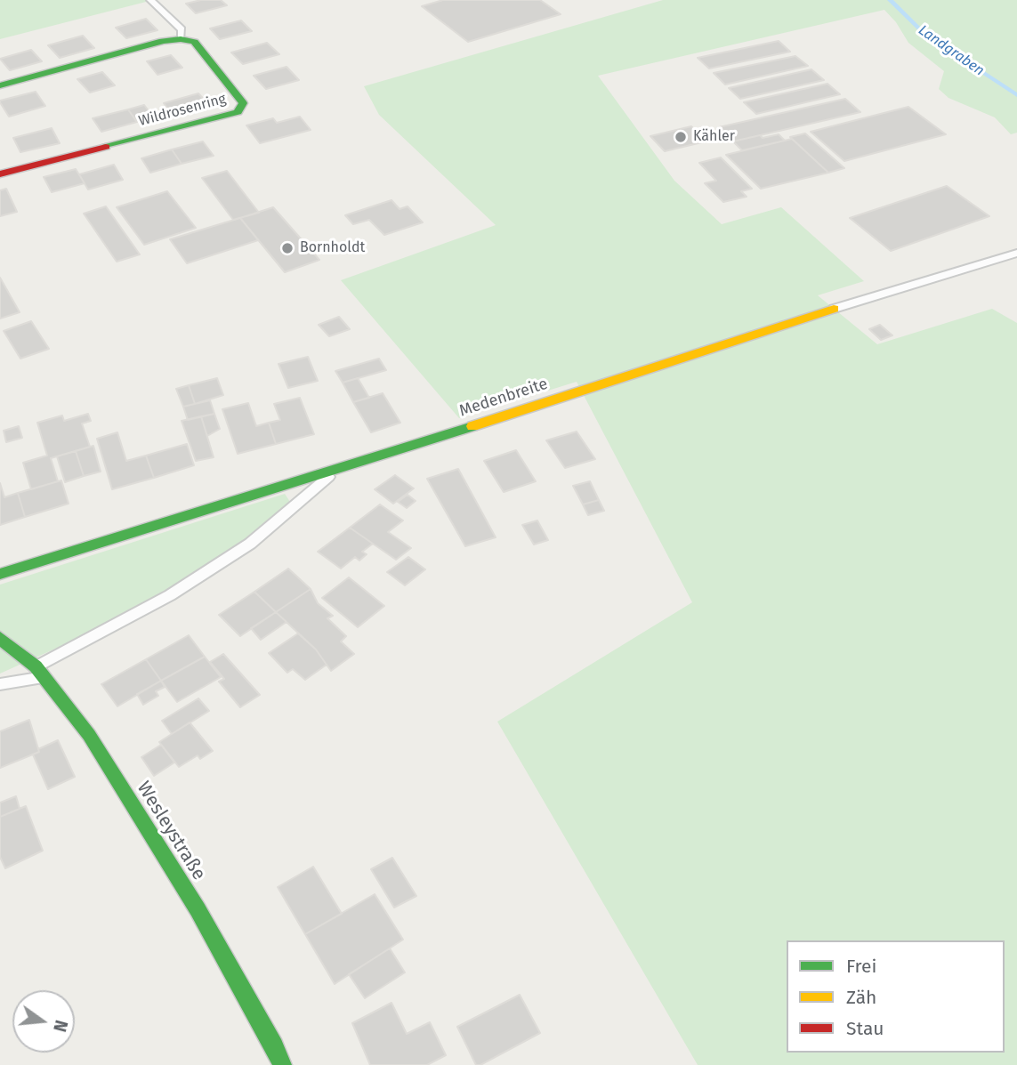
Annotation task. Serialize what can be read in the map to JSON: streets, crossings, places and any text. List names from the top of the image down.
{
  "streets": {
    "street": ["Wildrosenring", "Medenbreite", "Wesleystraße"]
  },
  "water": ["Landgraben"],
  "places": ["Kähler", "Bornholdt"],
  "legend": ["Frei", "Zäh", "Stau"],
  "north": "right"
}
